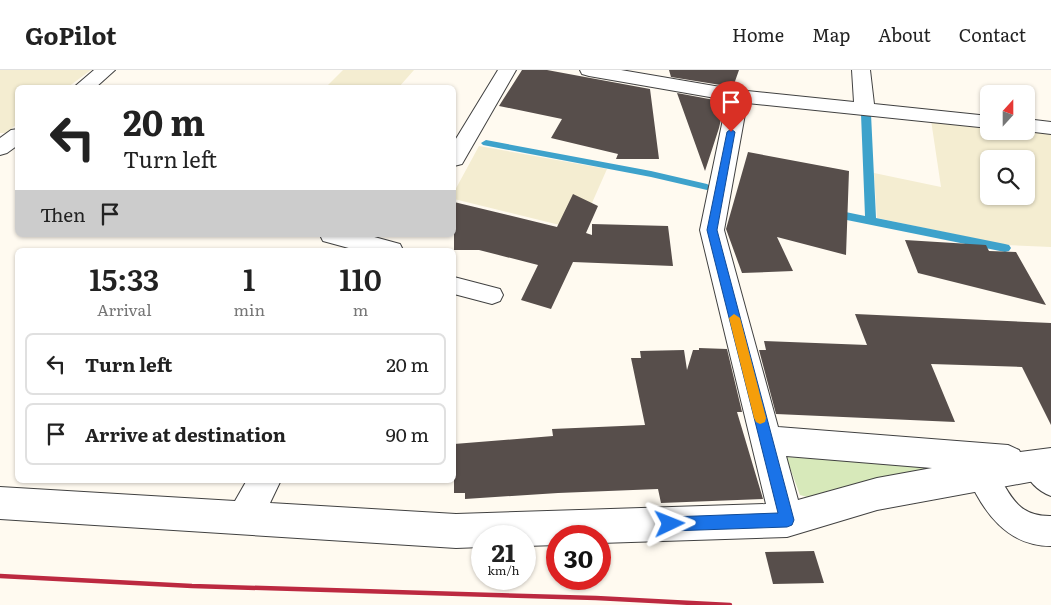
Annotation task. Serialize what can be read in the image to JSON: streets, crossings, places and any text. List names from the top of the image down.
{
  "north": "top",
  "page": {
    "header": "GoPilot",
    "nav": [
      "Home",
      "Map",
      "About",
      "Contact"
    ],
    "turn": ["20 m", "Turn left"],
    "then": "Then",
    "eta": [
      "15:33",
      "Arrival",
      "1",
      "min",
      "110",
      "m"
    ],
    "list": [
      {
        "name": "Turn left",
        "value": "20 m"
      },
      {
        "name": "Arrive at destination",
        "value": "90 m"
      }
    ],
    "speed": "21 km/h",
    "limit": "30"
  }
}
